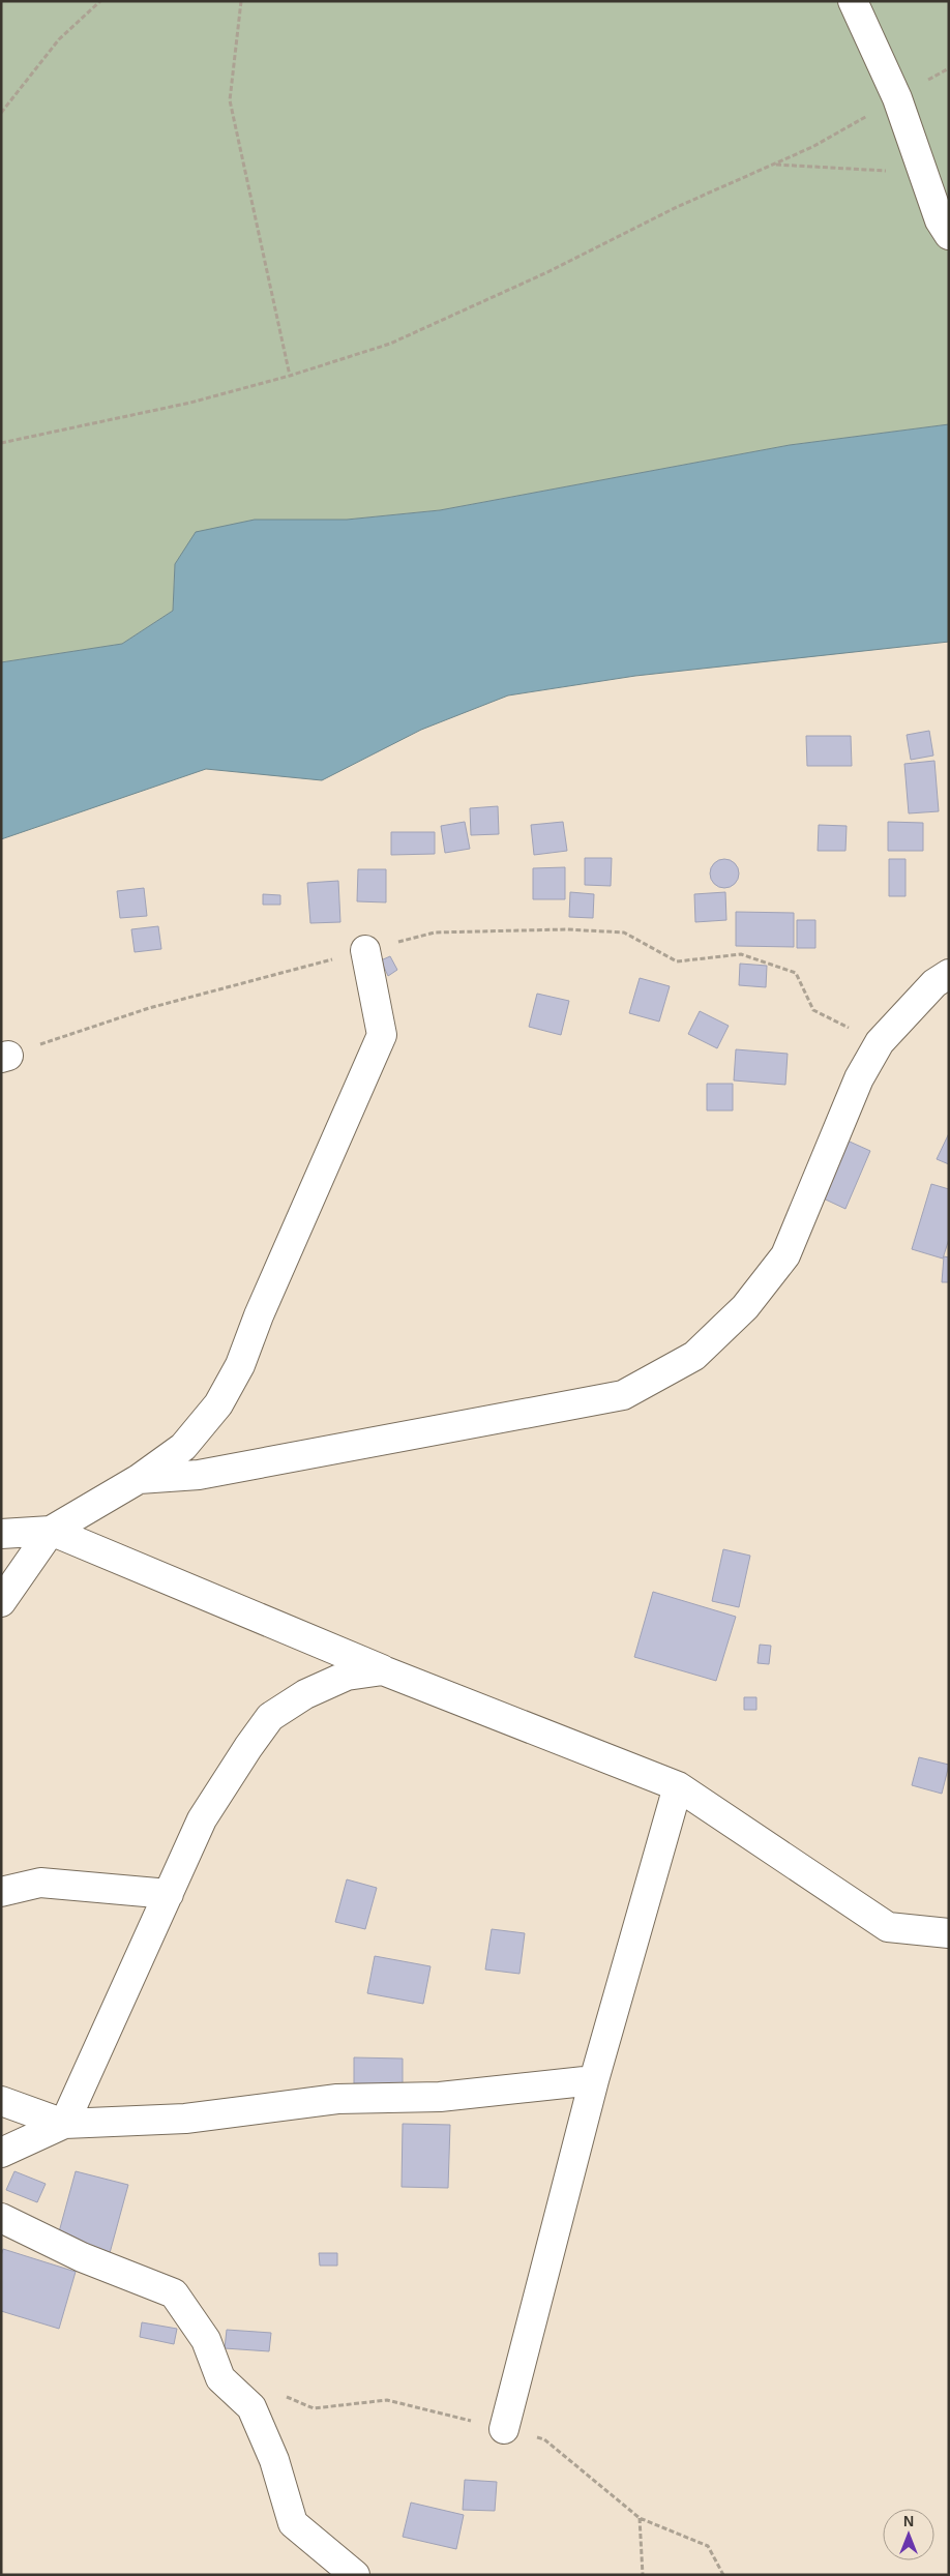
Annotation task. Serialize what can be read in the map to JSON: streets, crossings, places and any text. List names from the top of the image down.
{
  "north": "top"
}
